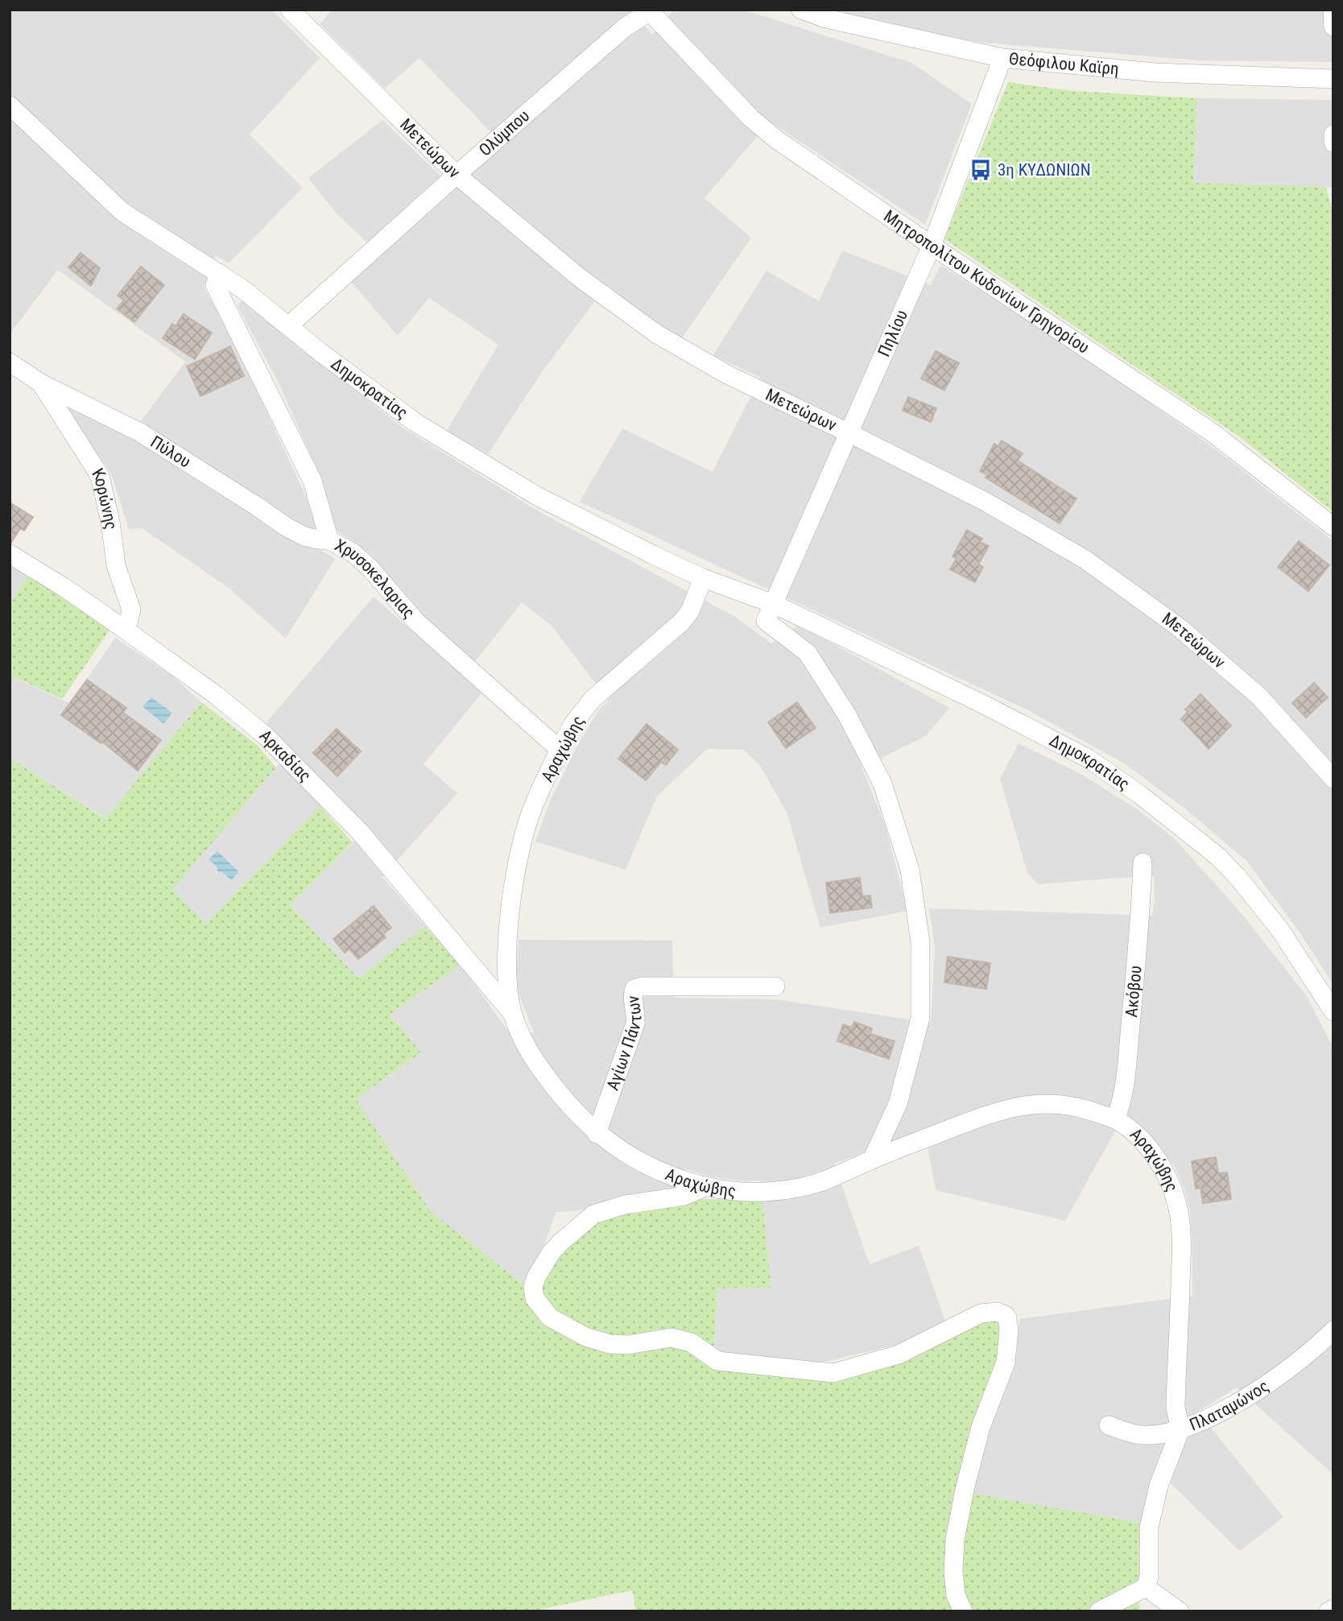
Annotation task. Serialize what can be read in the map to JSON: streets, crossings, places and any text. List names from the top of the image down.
{
  "streets": {
    "street": [
      "Θεόφιλου Καϊρη",
      "Ολύμπου",
      "Μετεώρων",
      "Μητροπολίτου Κυδονίων Γρηγορίου",
      "Πηλίου",
      "Δημοκρατίας",
      "Πύλου",
      "Κορώνης",
      "Χρυσοκελαριας",
      "Αραχώβης",
      "Αρκαδίας",
      "Ακόβου",
      "Αγίων Πάντων",
      "Πλαταμώνος"
    ]
  },
  "crossings": [
    ["Θεόφιλου Καϊρη", "Πηλίου"],
    ["Ολύμπου", "Μετεώρων"],
    ["Ολύμπου", "Μητροπολίτου Κυδονίων Γρηγορίου"],
    ["Ολύμπου", "Δημοκρατίας"],
    ["Μετεώρων", "Πηλίου"],
    ["Μητροπολίτου Κυδονίων Γρηγορίου", "Πηλίου"],
    ["Πηλίου", "Δημοκρατίας"],
    ["Δημοκρατίας", "Χρυσοκελαριας"],
    ["Δημοκρατίας", "Αραχώβης"],
    ["Πύλου", "Κορώνης"],
    ["Πύλου", "Χρυσοκελαριας"],
    ["Κορώνης", "Αρκαδίας"],
    ["Χρυσοκελαριας", "Αραχώβης"],
    ["Αραχώβης", "Αρκαδίας"],
    ["Αραχώβης", "Ακόβου"],
    ["Αραχώβης", "Αγίων Πάντων"],
    ["Αραχώβης", "Πλαταμώνος"]
  ],
  "places": {
    "bus stop": ["3η ΚΥΔΩΝΙΩΝ"]
  }
}
